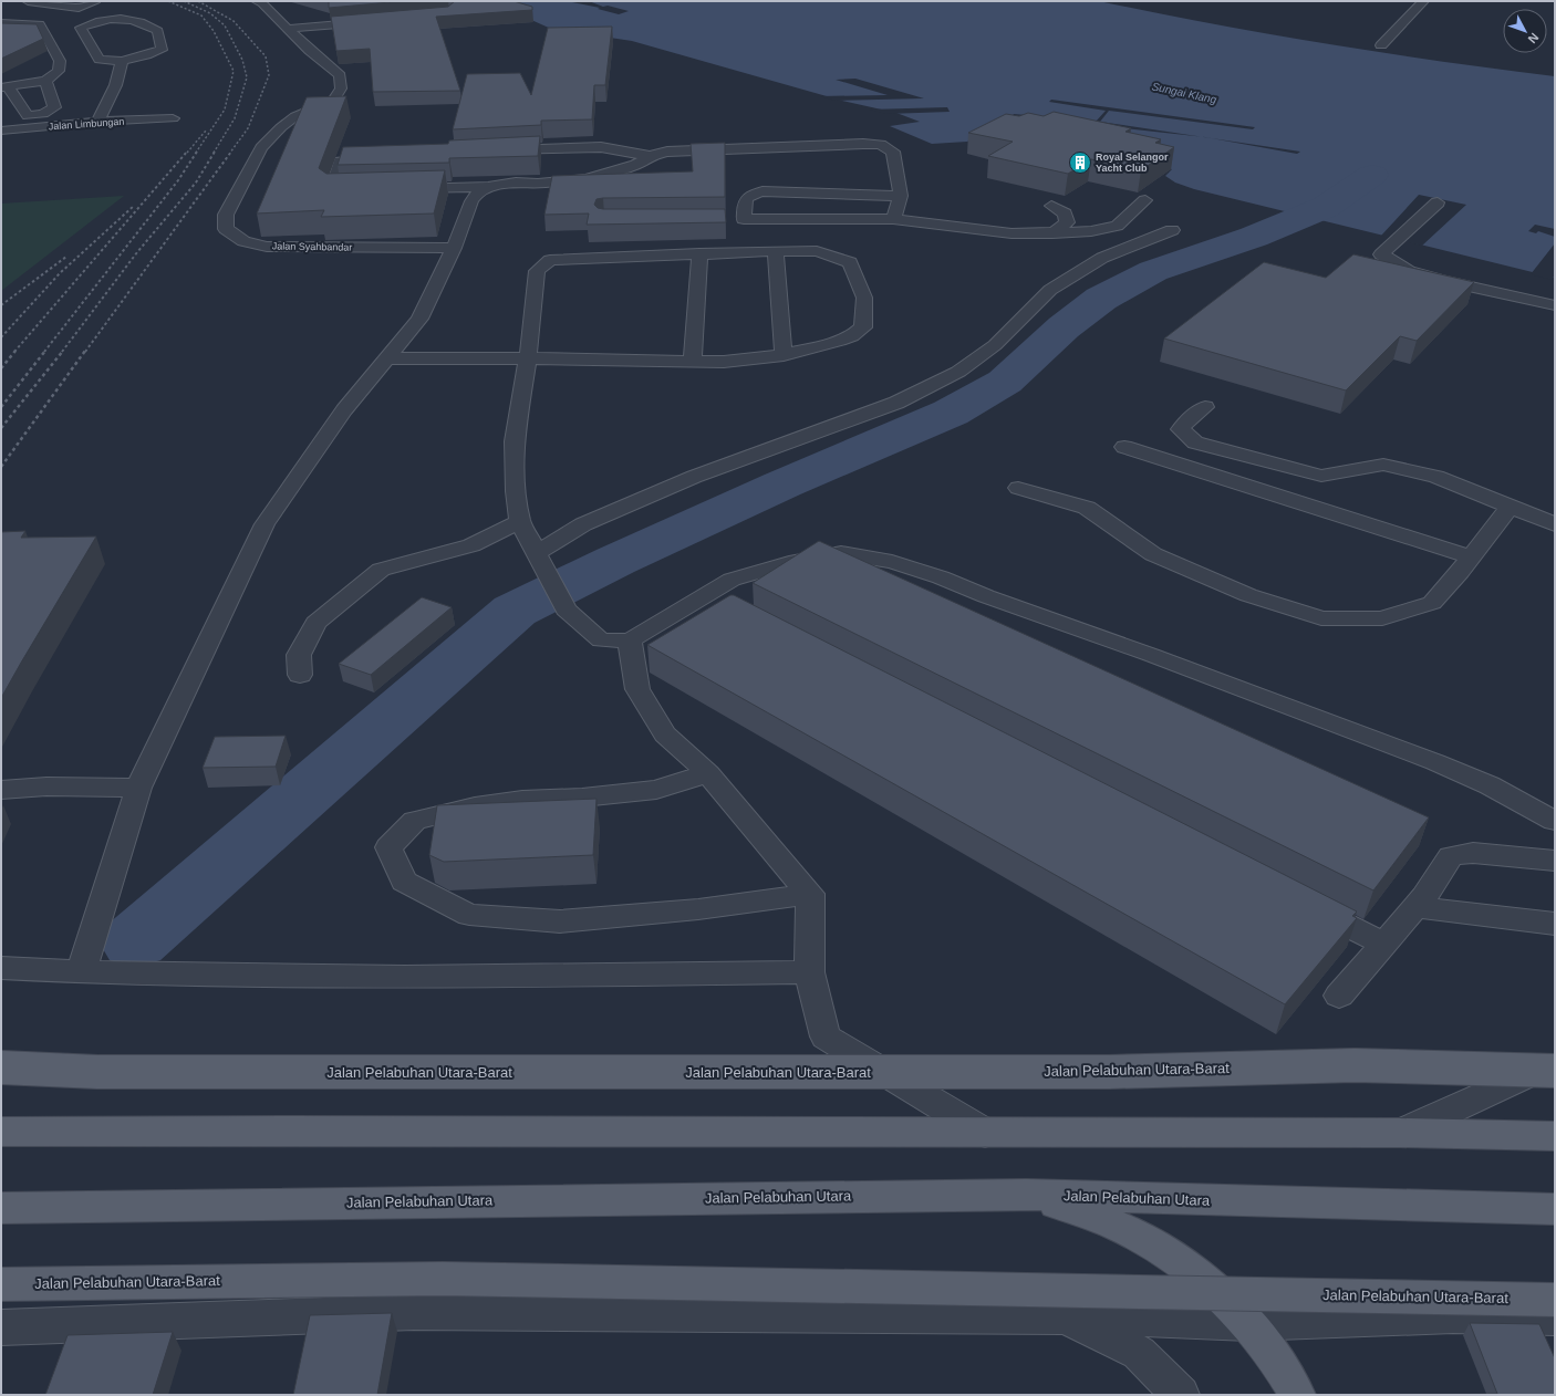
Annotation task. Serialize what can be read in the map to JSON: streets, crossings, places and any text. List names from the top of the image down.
{
  "streets": {
    "main road": ["Jalan Pelabuhan Utara-Barat", "Jalan Pelabuhan Utara"],
    "street": ["Jalan Limbungan", "Jalan Syahbandar"]
  },
  "water": ["Sungai Klang"],
  "places": {
    "building": ["Royal Selangor Yacht Club"]
  },
  "north": "bottom right"
}
